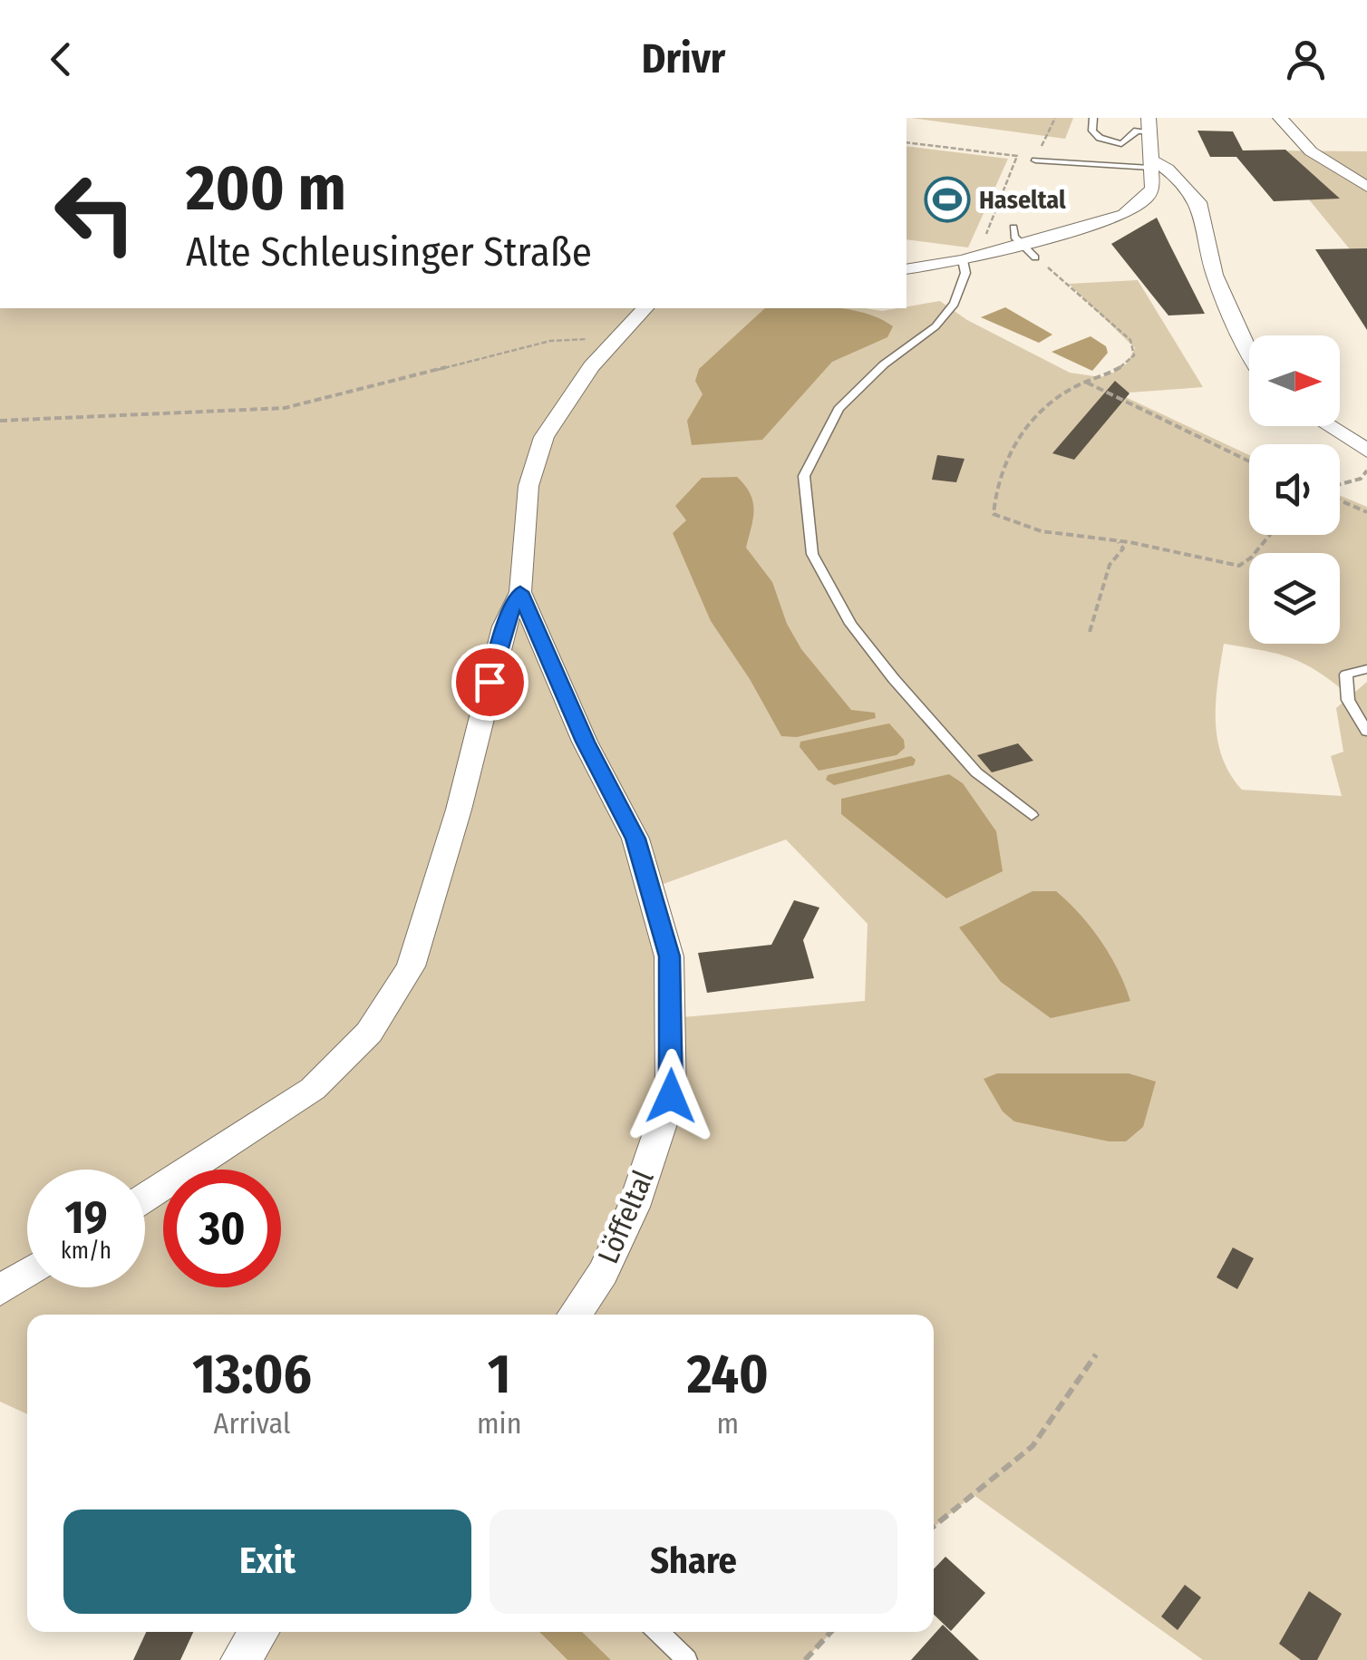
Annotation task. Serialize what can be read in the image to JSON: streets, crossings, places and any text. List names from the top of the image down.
{
  "streets": {
    "street": ["Löffeltal"]
  },
  "places": {
    "sports": ["Haseltal"]
  },
  "north": "right",
  "page": {
    "header": "Drivr",
    "turn": ["200 m", "Alte Schleusinger Straße"],
    "speed": "19 km/h",
    "limit": "30",
    "eta": [
      "13:06",
      "Arrival",
      "1",
      "min",
      "240",
      "m"
    ],
    "buttons": ["Exit", "Share"]
  }
}
